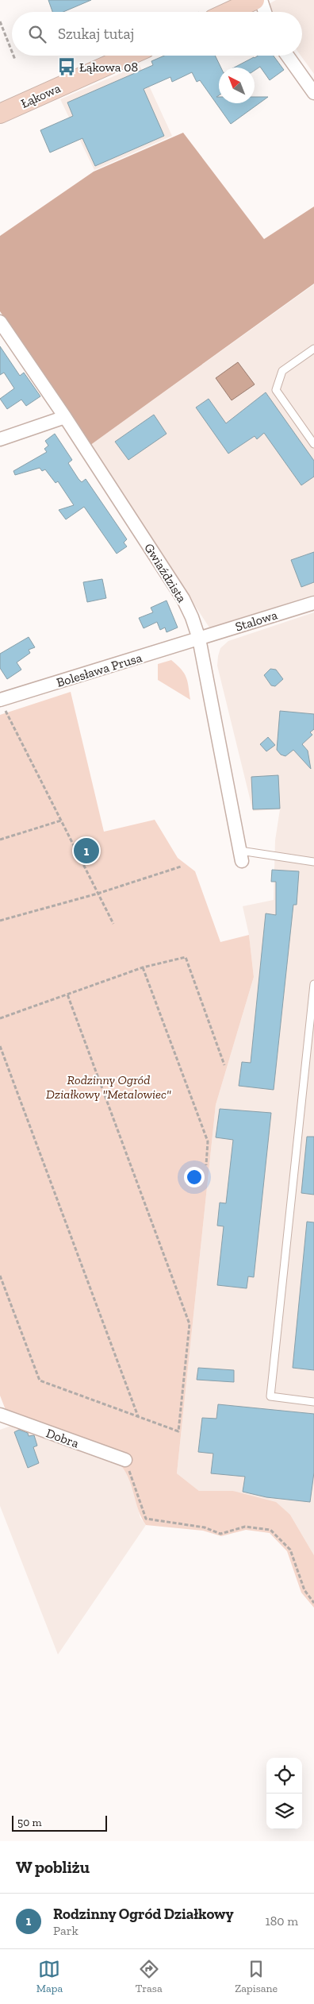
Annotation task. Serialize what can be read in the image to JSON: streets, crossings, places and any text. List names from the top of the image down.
{
  "streets": {
    "main road": ["Łąkowa"],
    "street": [
      "Gwiaździsta",
      "Stalowa",
      "Bolesława Prusa",
      "Dobra"
    ]
  },
  "crossings": [
    ["Gwiaździsta", "Stalowa"],
    ["Gwiaździsta", "Bolesława Prusa"],
    ["Stalowa", "Bolesława Prusa"]
  ],
  "parks": ["Rodzinny Ogród Działkowy \"Metalowiec\""],
  "places": {
    "bus stop": ["Łąkowa 08"]
  },
  "scale_bar": "50 m",
  "north": "top left",
  "page": {
    "search": "Szukaj tutaj",
    "pins": "1",
    "scale": "50 m",
    "heading": "W pobliżu",
    "list": [
      {
        "mark": "1",
        "name": "Rodzinny Ogród Działkowy",
        "note": "Park",
        "value": "180 m"
      }
    ],
    "nav": ["Mapa", "Trasa", "Zapisane"]
  }
}
